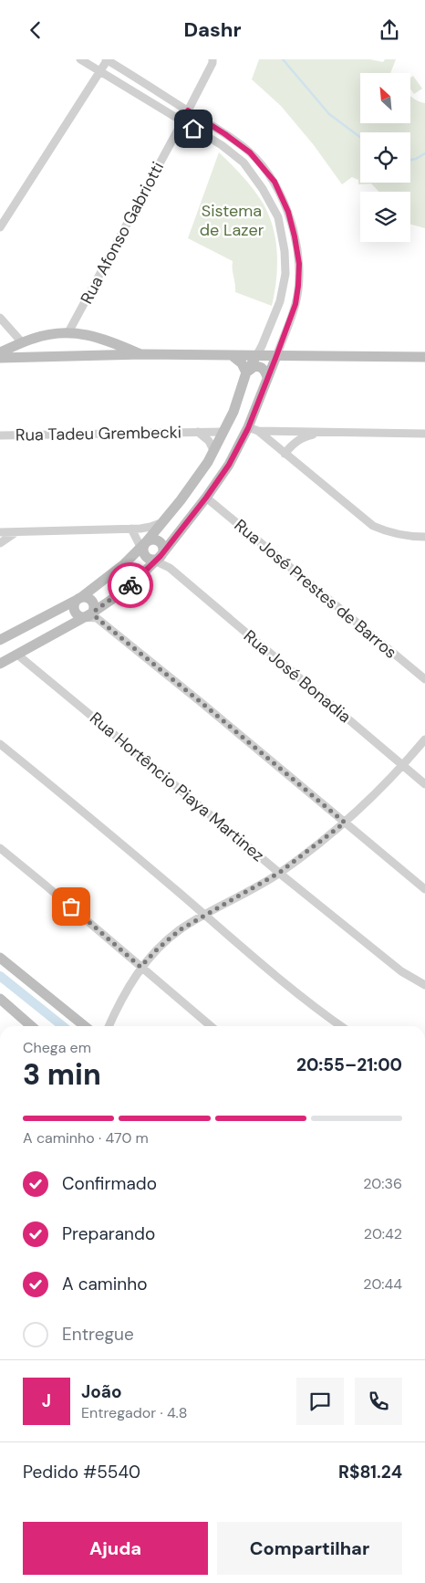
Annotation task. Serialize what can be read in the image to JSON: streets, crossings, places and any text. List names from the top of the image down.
{
  "streets": {
    "street": [
      "Rua Afonso Gabriotti",
      "Rua Tadeu Grembecki",
      "Rua José Prestes de Barros",
      "Rua José Bonadia",
      "Rua Hortêncio Piaya Martinez"
    ]
  },
  "parks": ["Sistema de Lazer"],
  "north": "top left",
  "page": {
    "header": "Dashr",
    "heading": ["3 min", "Chega em", "20:55–21:00"],
    "panel": [
      "João",
      "Entregador · 4.8",
      "Pedido #5540",
      "R$81.24"
    ],
    "bar": "A caminho · 470 m",
    "list": [
      ["Confirmado", "20:36"],
      ["Preparando", "20:42"],
      ["A caminho", "20:44"],
      "Entregue"
    ],
    "round": "J",
    "buttons": ["Ajuda", "Compartilhar"]
  }
}
